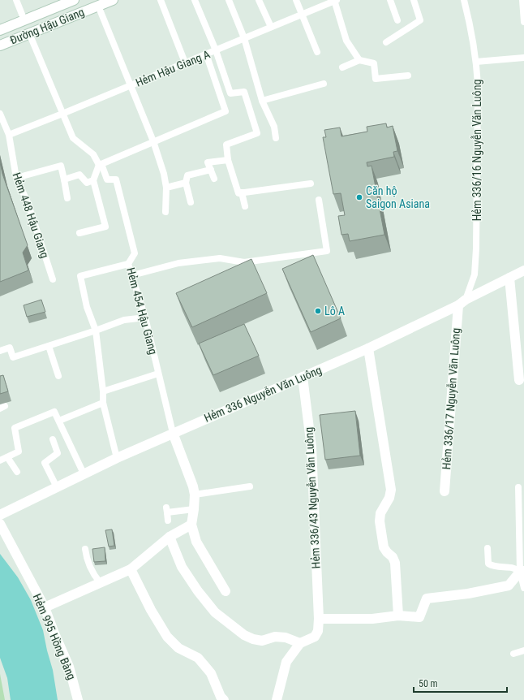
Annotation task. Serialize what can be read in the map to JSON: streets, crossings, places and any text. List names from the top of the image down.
{
  "streets": {
    "street": [
      "Đường Hậu Giang",
      "Hẻm 336 Nguyễn Văn Luông",
      "Hẻm 336/17 Nguyễn Văn Luông",
      "Hẻm 336/43 Nguyễn Văn Luông",
      "Hẻm 995 Hồng Bàng"
    ],
    "lane": [
      "Hẻm Hậu Giang A",
      "Hẻm 336/16 Nguyễn Văn Luông",
      "Hẻm 448 Hậu Giang",
      "Hẻm 454 Hậu Giang"
    ]
  },
  "crossings": [
    ["Đường Hậu Giang", "Hẻm 454 Hậu Giang"],
    ["Hẻm Hậu Giang A", "Hẻm 448 Hậu Giang"],
    ["Hẻm Hậu Giang A", "Hẻm 454 Hậu Giang"],
    ["Hẻm 336/16 Nguyễn Văn Luông", "Hẻm 336 Nguyễn Văn Luông"],
    ["Hẻm 336/16 Nguyễn Văn Luông", "Hẻm 336/17 Nguyễn Văn Luông"],
    ["Hẻm 454 Hậu Giang", "Hẻm 336 Nguyễn Văn Luông"],
    ["Hẻm 336 Nguyễn Văn Luông", "Hẻm 336/17 Nguyễn Văn Luông"],
    ["Hẻm 336 Nguyễn Văn Luông", "Hẻm 336/43 Nguyễn Văn Luông"]
  ],
  "places": ["Căn hộ Saigon Asiana", "Lô A"],
  "scale_bar": "50 m"
}
